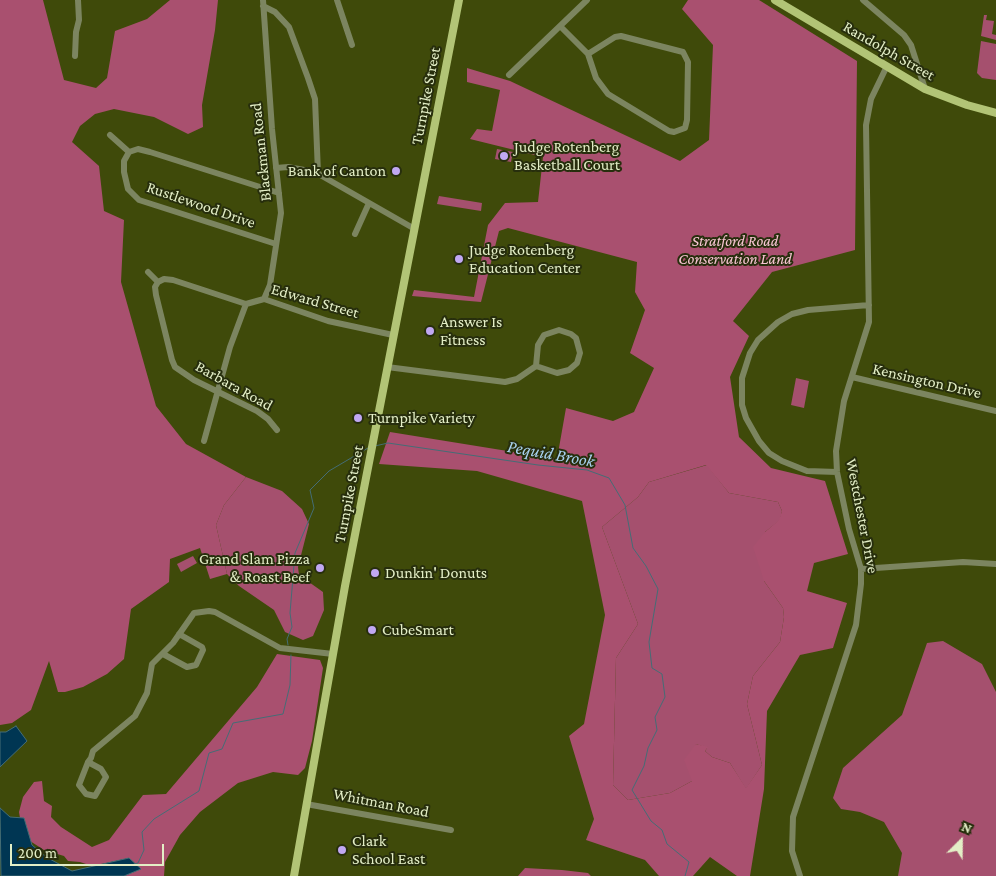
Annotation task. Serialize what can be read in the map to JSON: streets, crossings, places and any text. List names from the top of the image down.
{
  "streets": {
    "main road": ["Randolph Street", "Turnpike Street"],
    "street": [
      "Blackman Road",
      "Rustlewood Drive",
      "Edward Street",
      "Kensington Drive",
      "Barbara Road",
      "Westchester Drive",
      "Whitman Road"
    ]
  },
  "crossings": [
    ["Randolph Street", "Westchester Drive"],
    ["Turnpike Street", "Edward Street"],
    ["Turnpike Street", "Whitman Road"],
    ["Blackman Road", "Rustlewood Drive"],
    ["Blackman Road", "Edward Street"],
    ["Edward Street", "Barbara Road"],
    ["Kensington Drive", "Westchester Drive"]
  ],
  "water": ["Pequid Brook"],
  "parks": ["Stratford Road Conservation Land"],
  "places": [
    "Judge Rotenberg Basketball Court",
    "Bank of Canton",
    "Judge Rotenberg Education Center",
    "Answer Is Fitness",
    "Turnpike Variety",
    "Grand Slam Pizza & Roast Beef",
    "Dunkin' Donuts",
    "CubeSmart",
    "Clark School East"
  ],
  "scale_bar": "200 m",
  "north": "top right"
}
